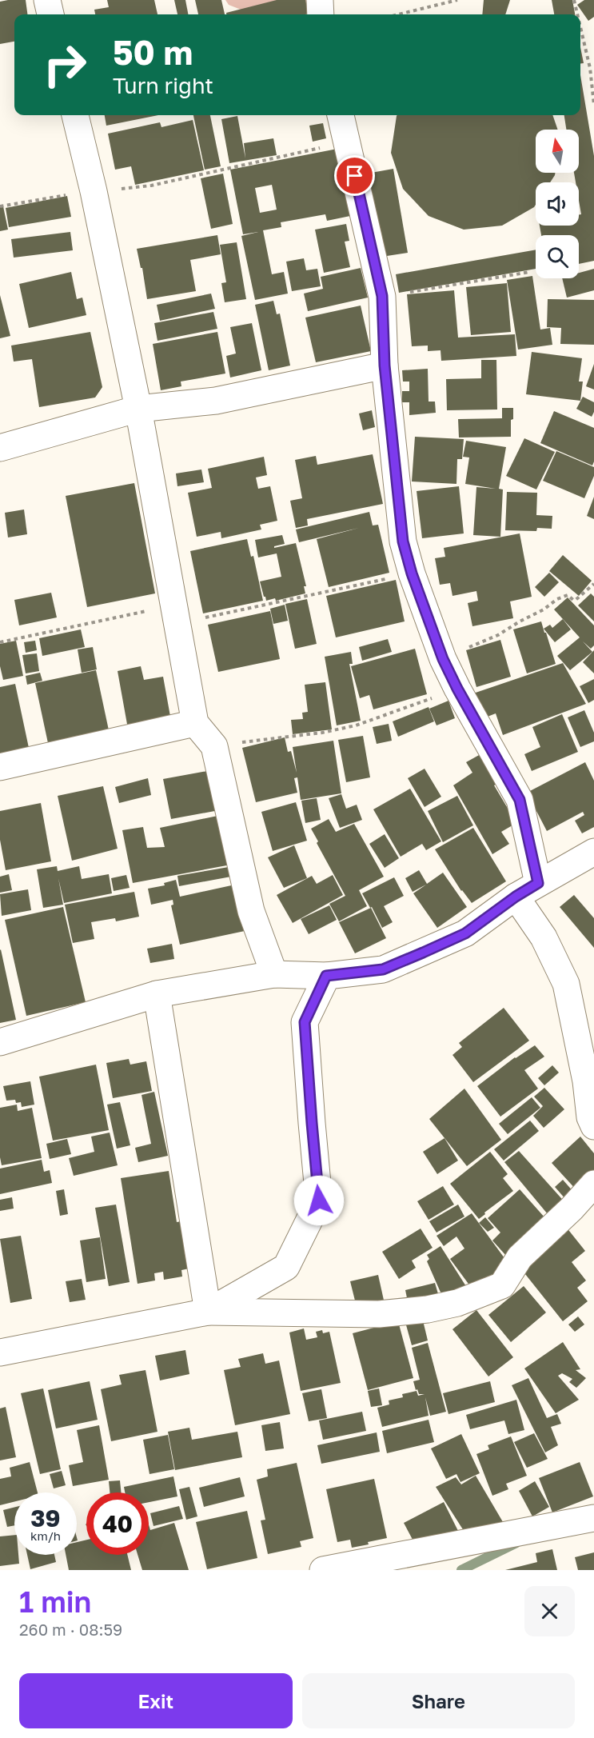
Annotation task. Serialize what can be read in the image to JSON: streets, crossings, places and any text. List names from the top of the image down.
{
  "north": "top",
  "page": {
    "turn": ["50 m", "Turn right"],
    "speed": "39 km/h",
    "limit": "40",
    "heading": ["1 min", "260 m · 08:59"],
    "buttons": ["Exit", "Share"]
  }
}
